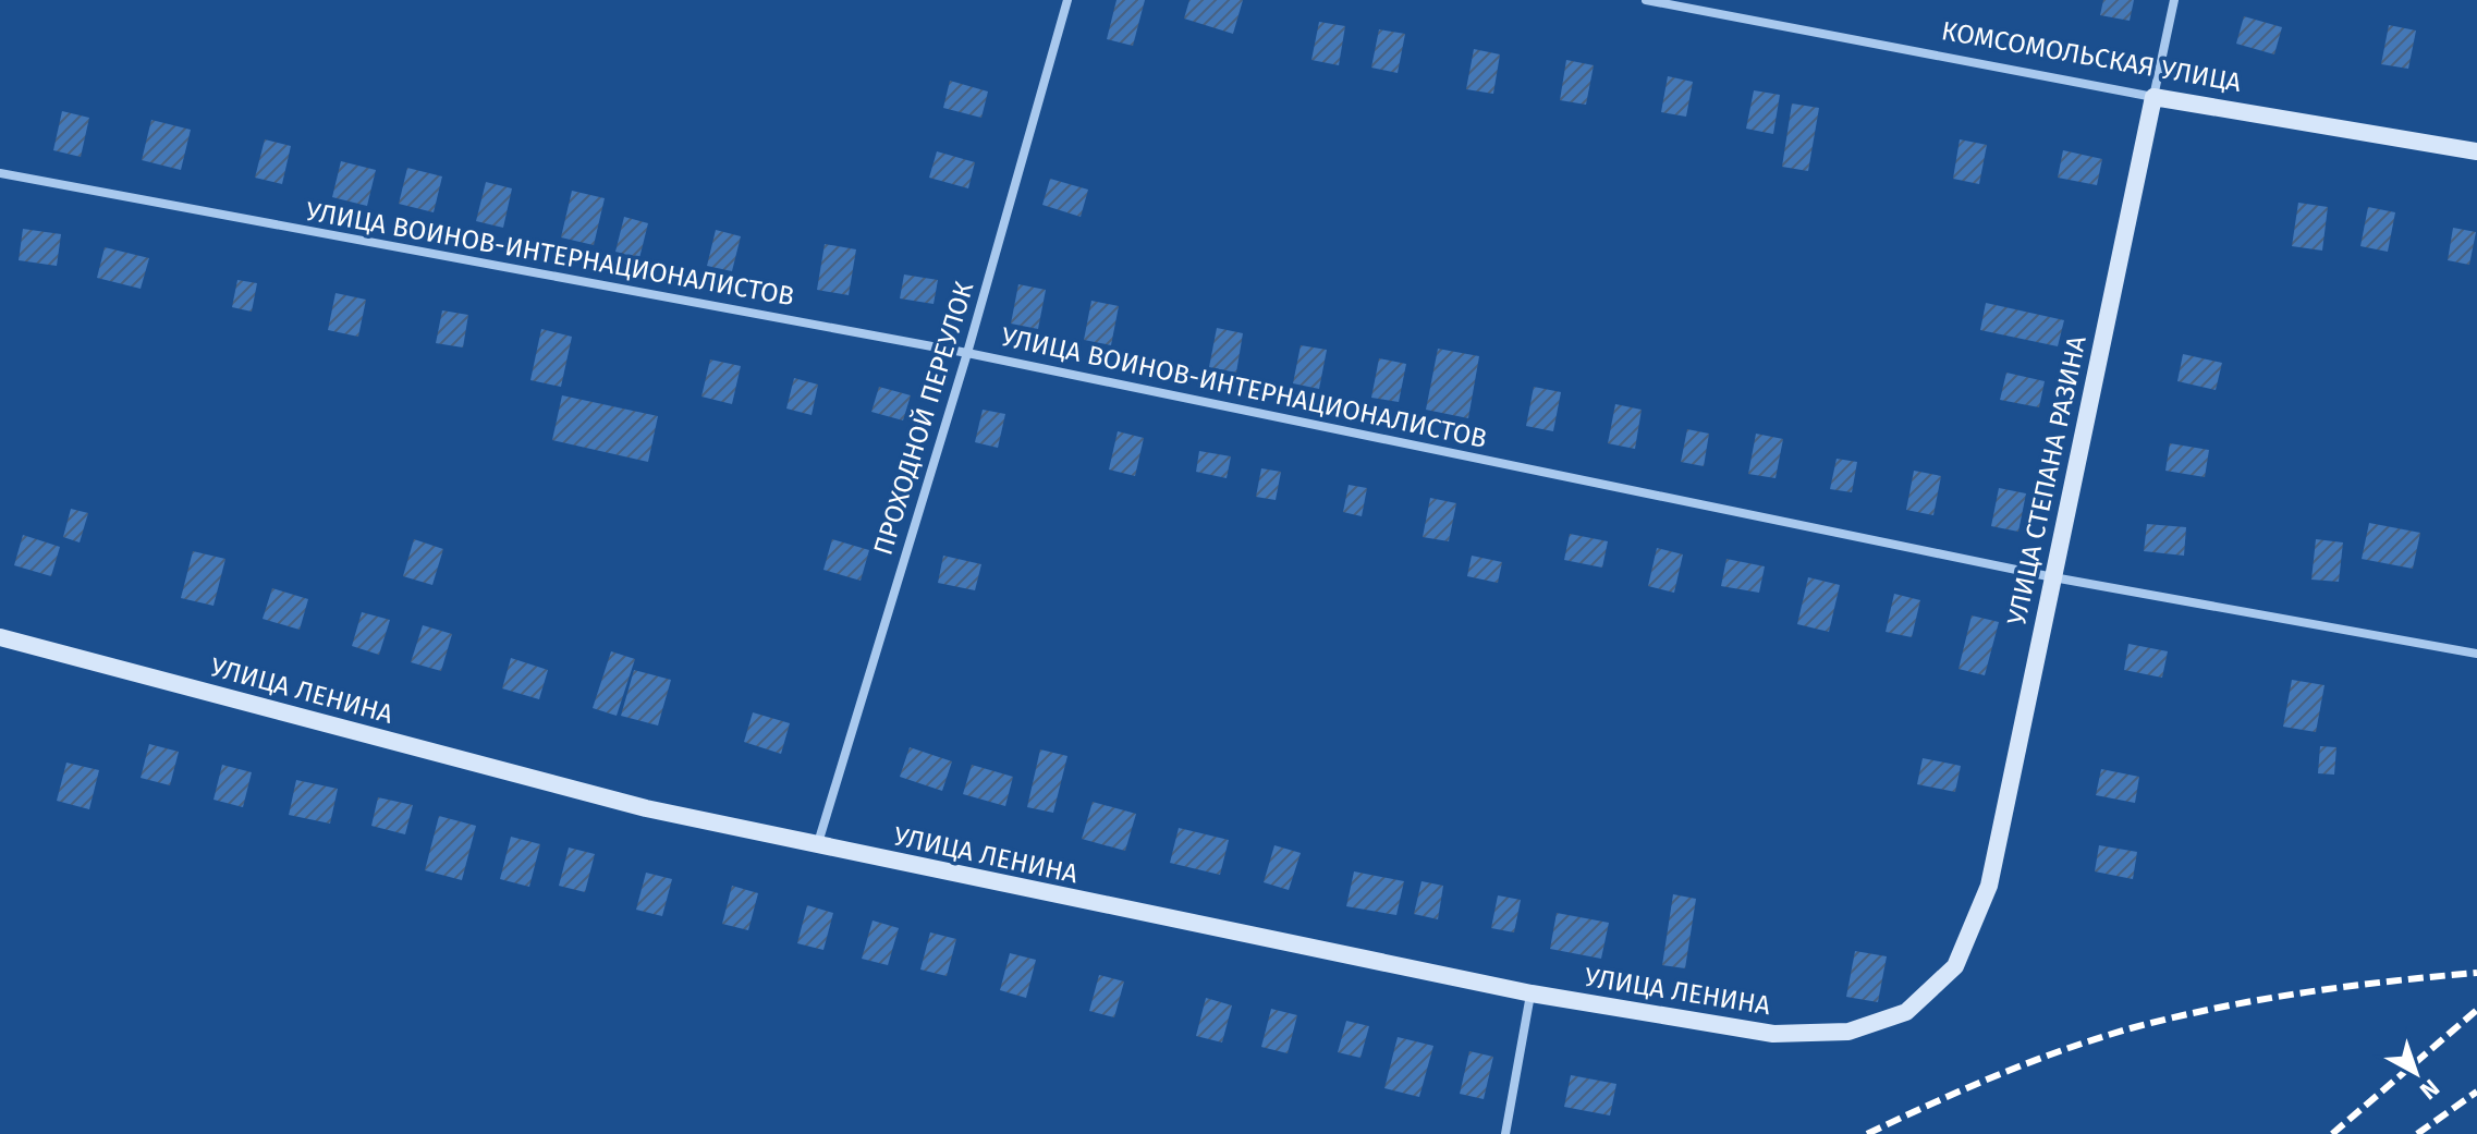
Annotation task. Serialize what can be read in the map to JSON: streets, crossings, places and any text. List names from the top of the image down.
{
  "streets": {
    "main road": ["КОМСОМОЛЬСКАЯ УЛИЦА", "УЛИЦА СТЕПАНА РАЗИНА", "УЛИЦА ЛЕНИНА"],
    "street": ["УЛИЦА ВОИНОВ-ИНТЕРНАЦИОНАЛИСТОВ", "ПРОХОДНОЙ ПЕРЕУЛОК"]
  },
  "crossings": [
    ["КОМСОМОЛЬСКАЯ УЛИЦА", "УЛИЦА СТЕПАНА РАЗИНА"],
    ["УЛИЦА ВОИНОВ-ИНТЕРНАЦИОНАЛИСТОВ", "ПРОХОДНОЙ ПЕРЕУЛОК"],
    ["УЛИЦА ВОИНОВ-ИНТЕРНАЦИОНАЛИСТОВ", "УЛИЦА СТЕПАНА РАЗИНА"],
    ["ПРОХОДНОЙ ПЕРЕУЛОК", "УЛИЦА ЛЕНИНА"],
    ["УЛИЦА СТЕПАНА РАЗИНА", "УЛИЦА ЛЕНИНА"]
  ],
  "north": "bottom right"
}
